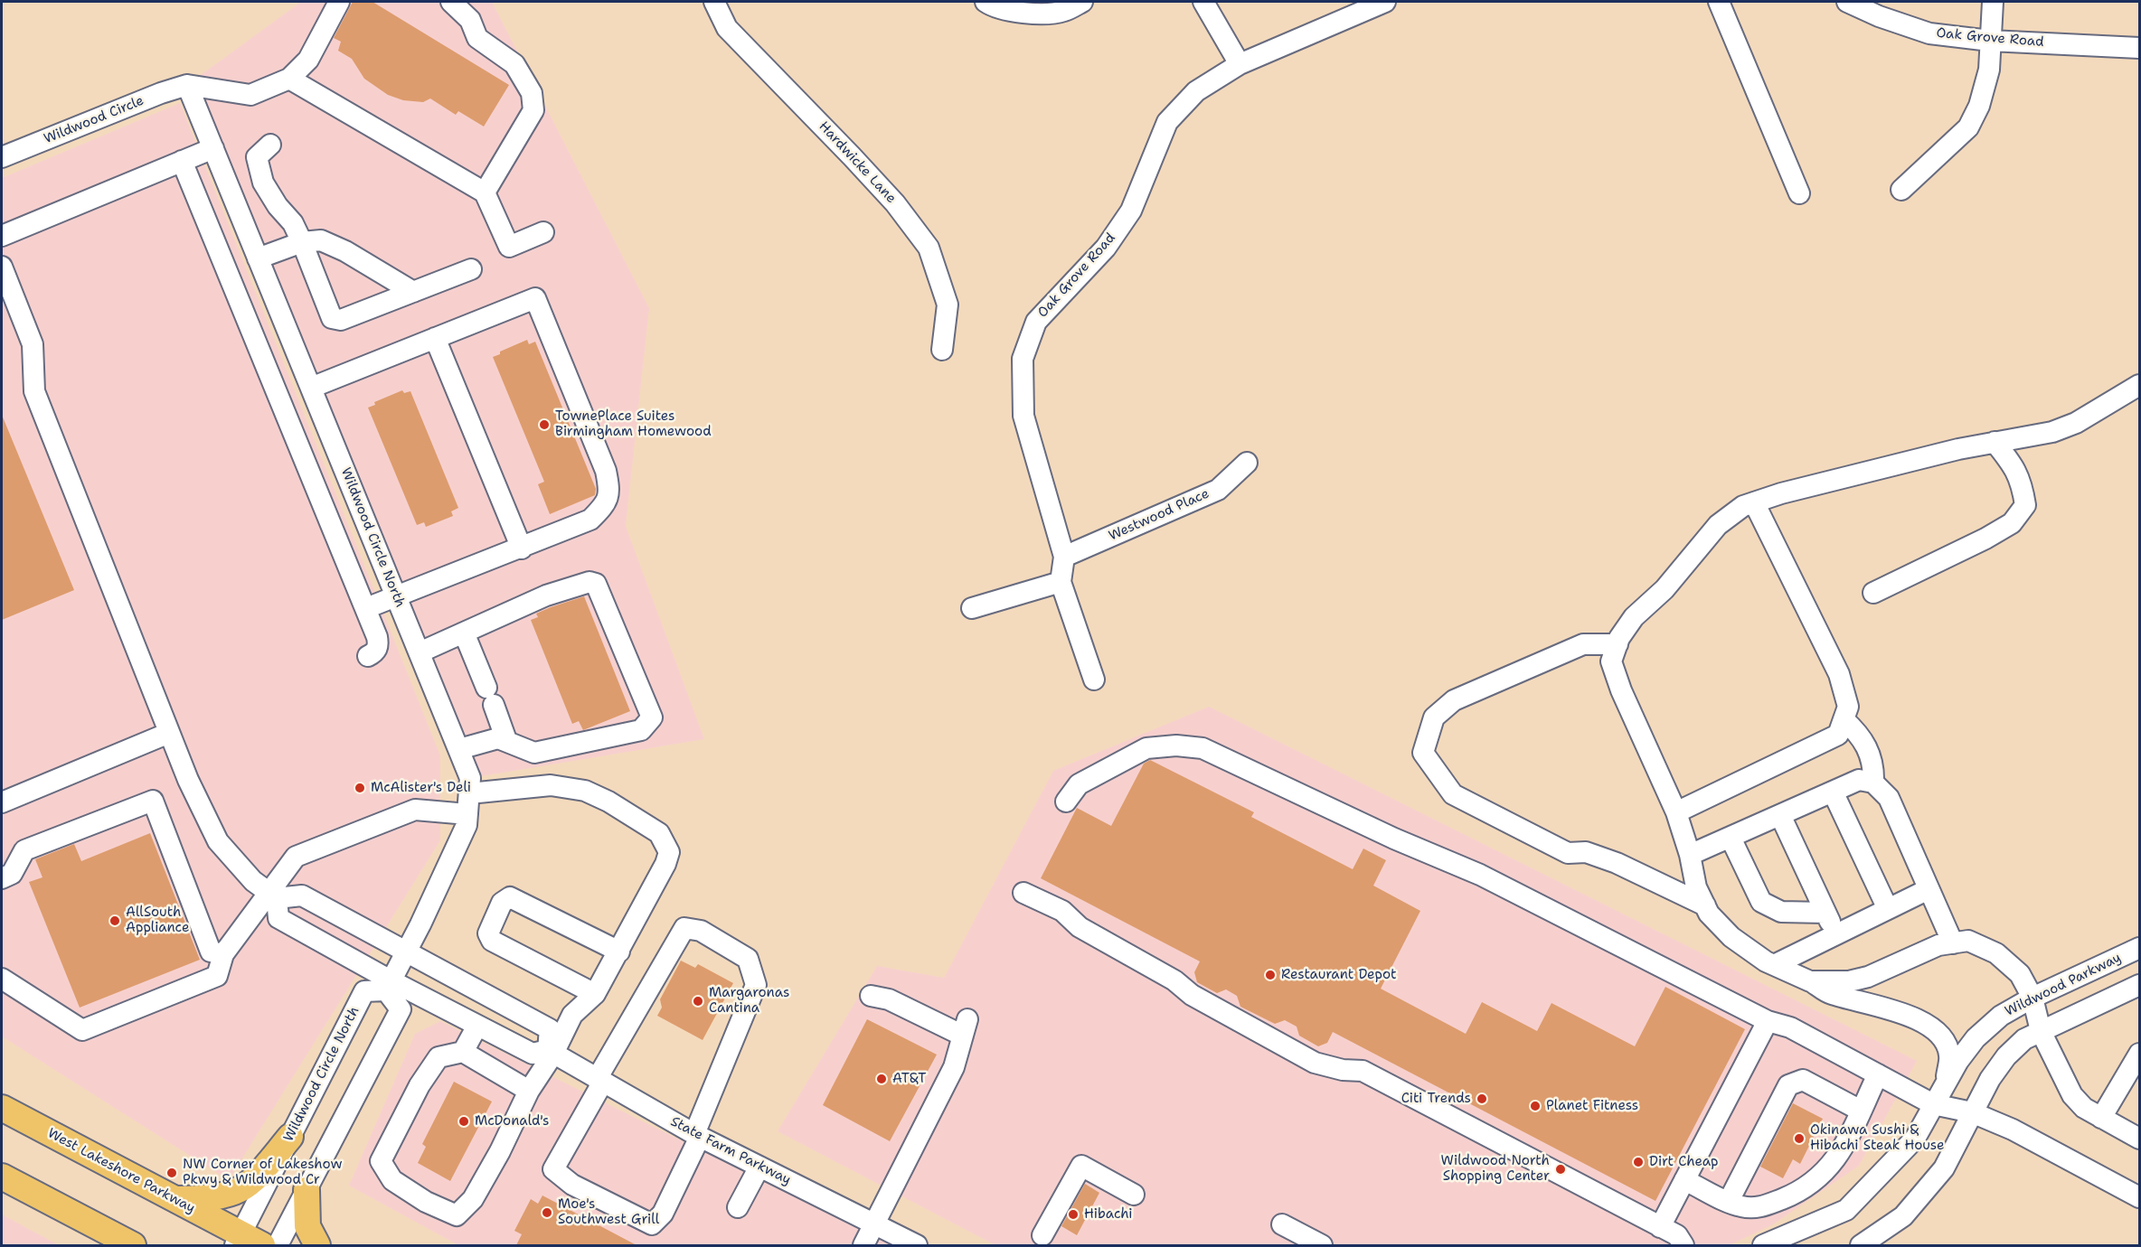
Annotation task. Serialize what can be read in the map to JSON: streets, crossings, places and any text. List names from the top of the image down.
{
  "streets": {
    "main road": ["West Lakeshore Parkway"],
    "street": [
      "Oak Grove Road",
      "Wildwood Circle",
      "Hardwicke Lane",
      "Westwood Place",
      "Wildwood Circle North",
      "Wildwood Parkway",
      "State Farm Parkway"
    ]
  },
  "crossings": [
    ["Oak Grove Road", "Westwood Place"],
    ["Wildwood Circle", "Wildwood Circle North"],
    ["Wildwood Circle North", "State Farm Parkway"],
    ["Wildwood Circle North", "West Lakeshore Parkway"]
  ],
  "places": [
    "TownePlace Suites Birmingham Homewood",
    "McAlister's Deli",
    "AllSouth Appliance",
    "Restaurant Depot",
    "Margaronas Cantina",
    "AT&T",
    "Citi Trends",
    "Planet Fitness",
    "McDonald's",
    "Okinawa Sushi & Hibachi Steak House",
    "Dirt Cheap",
    "Wildwood North Shopping Center",
    "NW Corner of Lakeshow Pkwy & Wildwood Cr",
    "Moe's Southwest Grill",
    "Hibachi"
  ]
}
